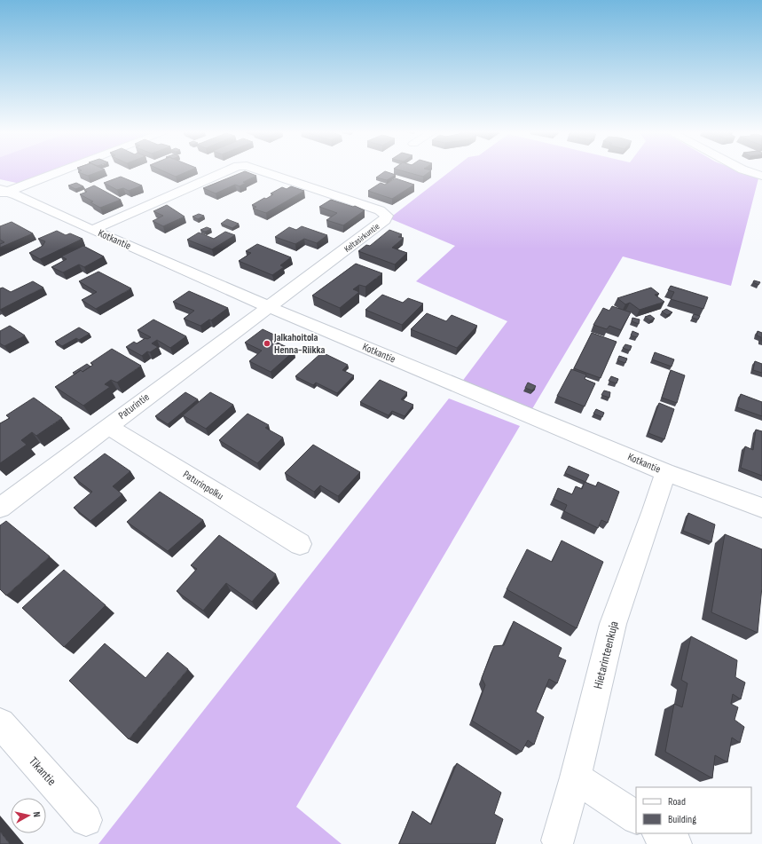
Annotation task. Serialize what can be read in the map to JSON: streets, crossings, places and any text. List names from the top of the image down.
{
  "streets": {
    "street": [
      "Keltasirkuntie",
      "Kotkantie",
      "Paturintie",
      "Paturinpolku",
      "Hietarinteenkuja",
      "Tikantie"
    ]
  },
  "crossings": [
    ["Keltasirkuntie", "Kotkantie"],
    ["Keltasirkuntie", "Paturintie"],
    ["Kotkantie", "Paturintie"],
    ["Kotkantie", "Hietarinteenkuja"],
    ["Paturintie", "Paturinpolku"]
  ],
  "places": ["Jalkahoitola Henna-Riikka"],
  "legend": ["Road", "Building"],
  "north": "right"
}
